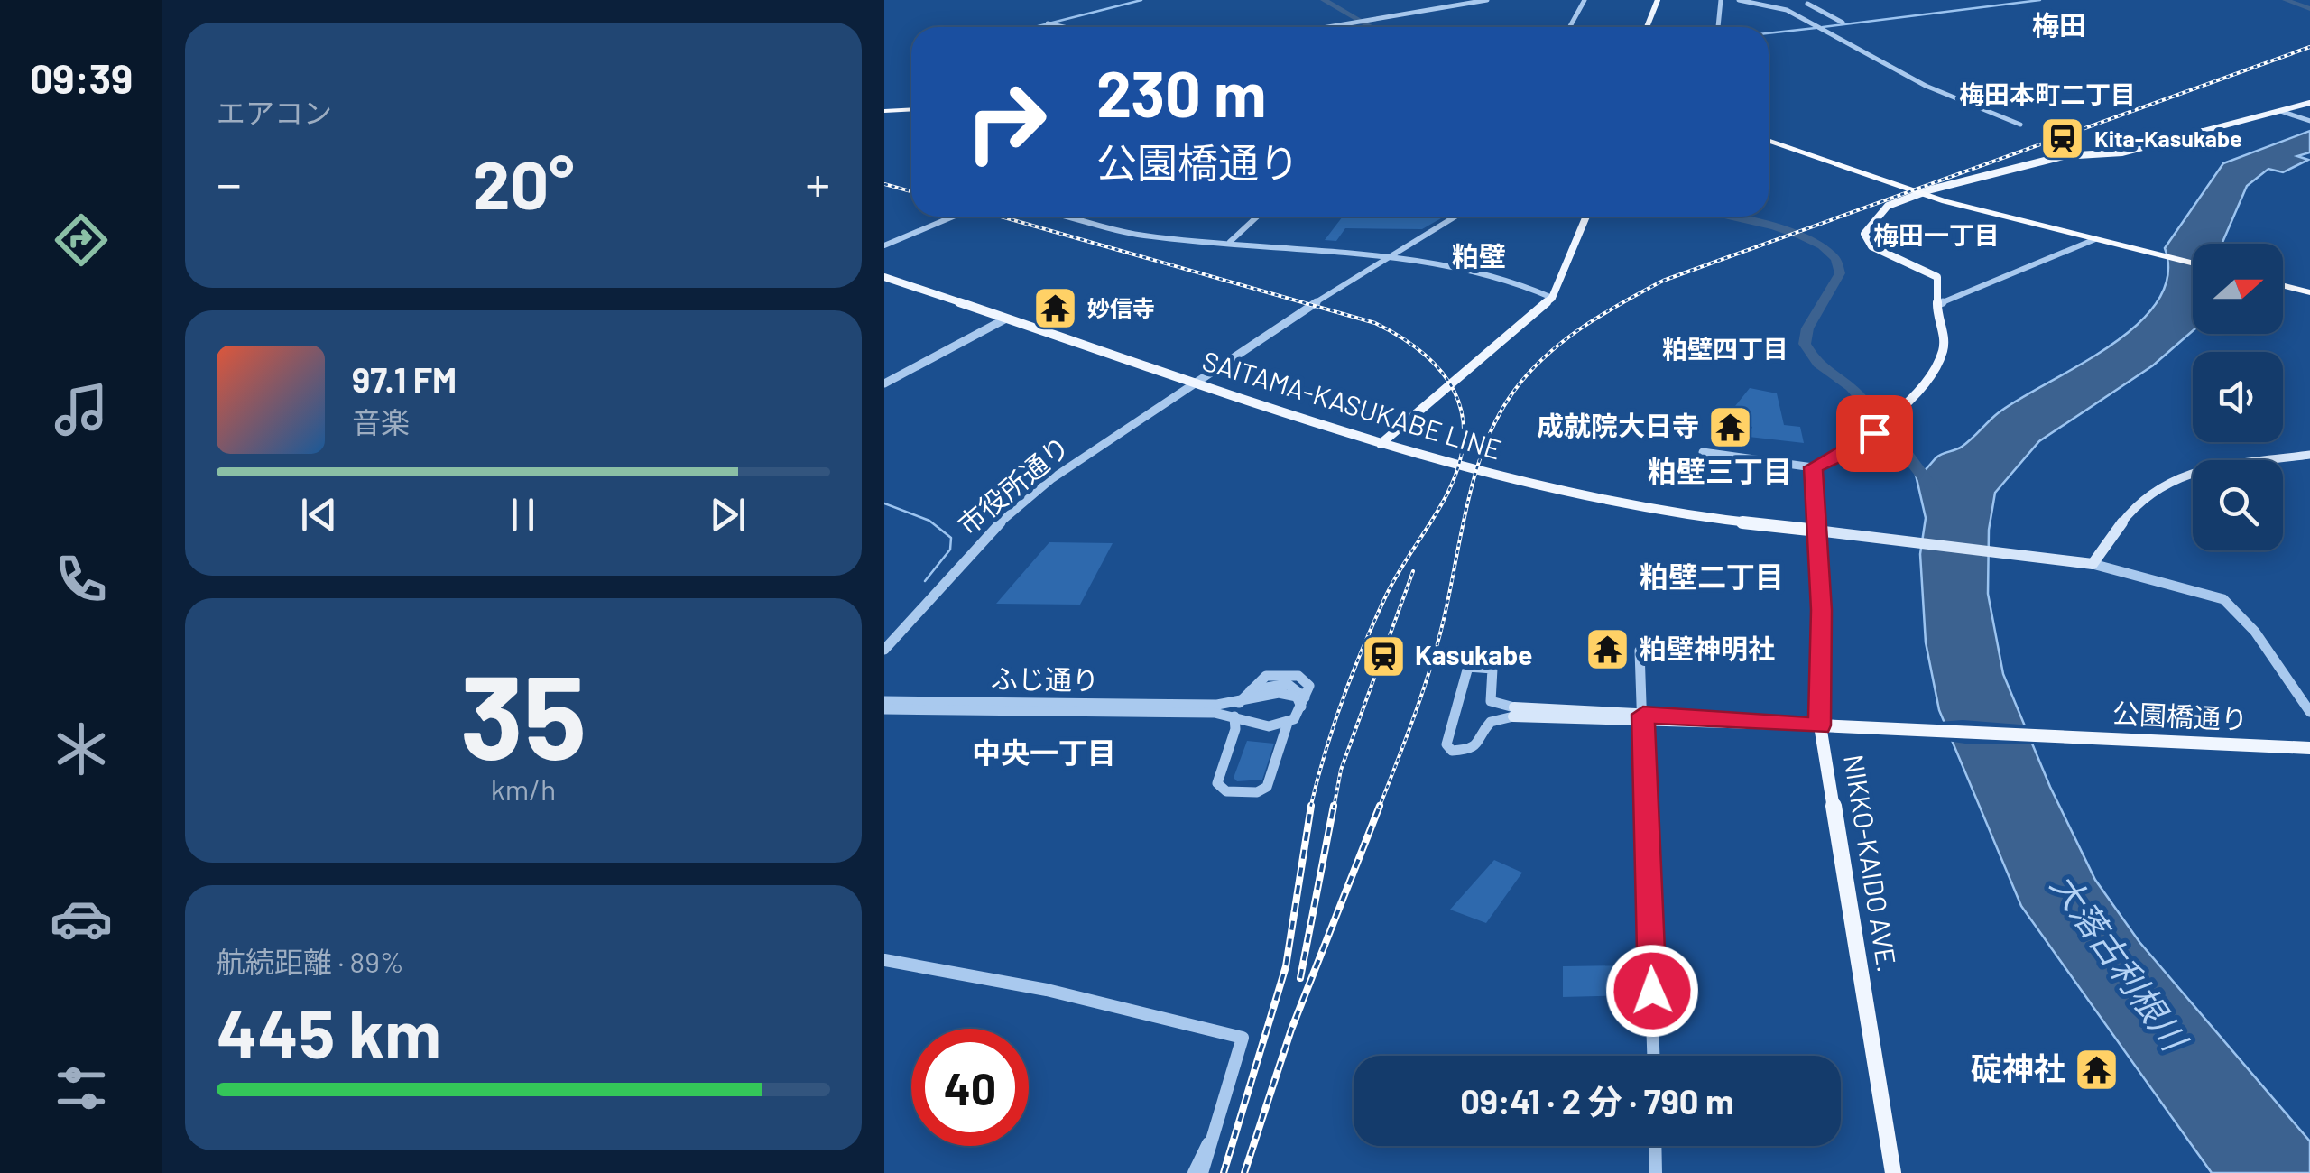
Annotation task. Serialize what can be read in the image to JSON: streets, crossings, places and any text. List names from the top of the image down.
{
  "streets": {
    "main road": ["SAITAMA-KASUKABE LINE", "公園橋通り", "NIKKO-KAIDO AVE."],
    "street": ["市役所通り", "ふじ通り"]
  },
  "crossings": [
    ["SAITAMA-KASUKABE LINE", "市役所通り"],
    ["SAITAMA-KASUKABE LINE", "NIKKO-KAIDO AVE."],
    ["公園橋通り", "NIKKO-KAIDO AVE."]
  ],
  "districts": [
    "梅田",
    "梅田本町二丁目",
    "梅田一丁目",
    "粕壁",
    "粕壁四丁目",
    "粕壁三丁目",
    "粕壁二丁目",
    "中央一丁目"
  ],
  "water": ["大落古利根川"],
  "places": {
    "station": ["Kita-Kasukabe", "Kasukabe"],
    "temple": [
      "妙信寺",
      "成就院大日寺",
      "粕壁神明社",
      "碇神社"
    ]
  },
  "north": "right",
  "page": {
    "tabs": "09:39",
    "tile": [
      "エアコン",
      ["35", "km/h"],
      ["航続距離 · 89%", "445 km"]
    ],
    "turn": ["230 m", "公園橋通り"],
    "heat": ["−", "20°", "+"],
    "song": ["97.1 FM", "音楽"],
    "limit": "40",
    "trip": "09:41 · 2 分 · 790 m"
  }
}
